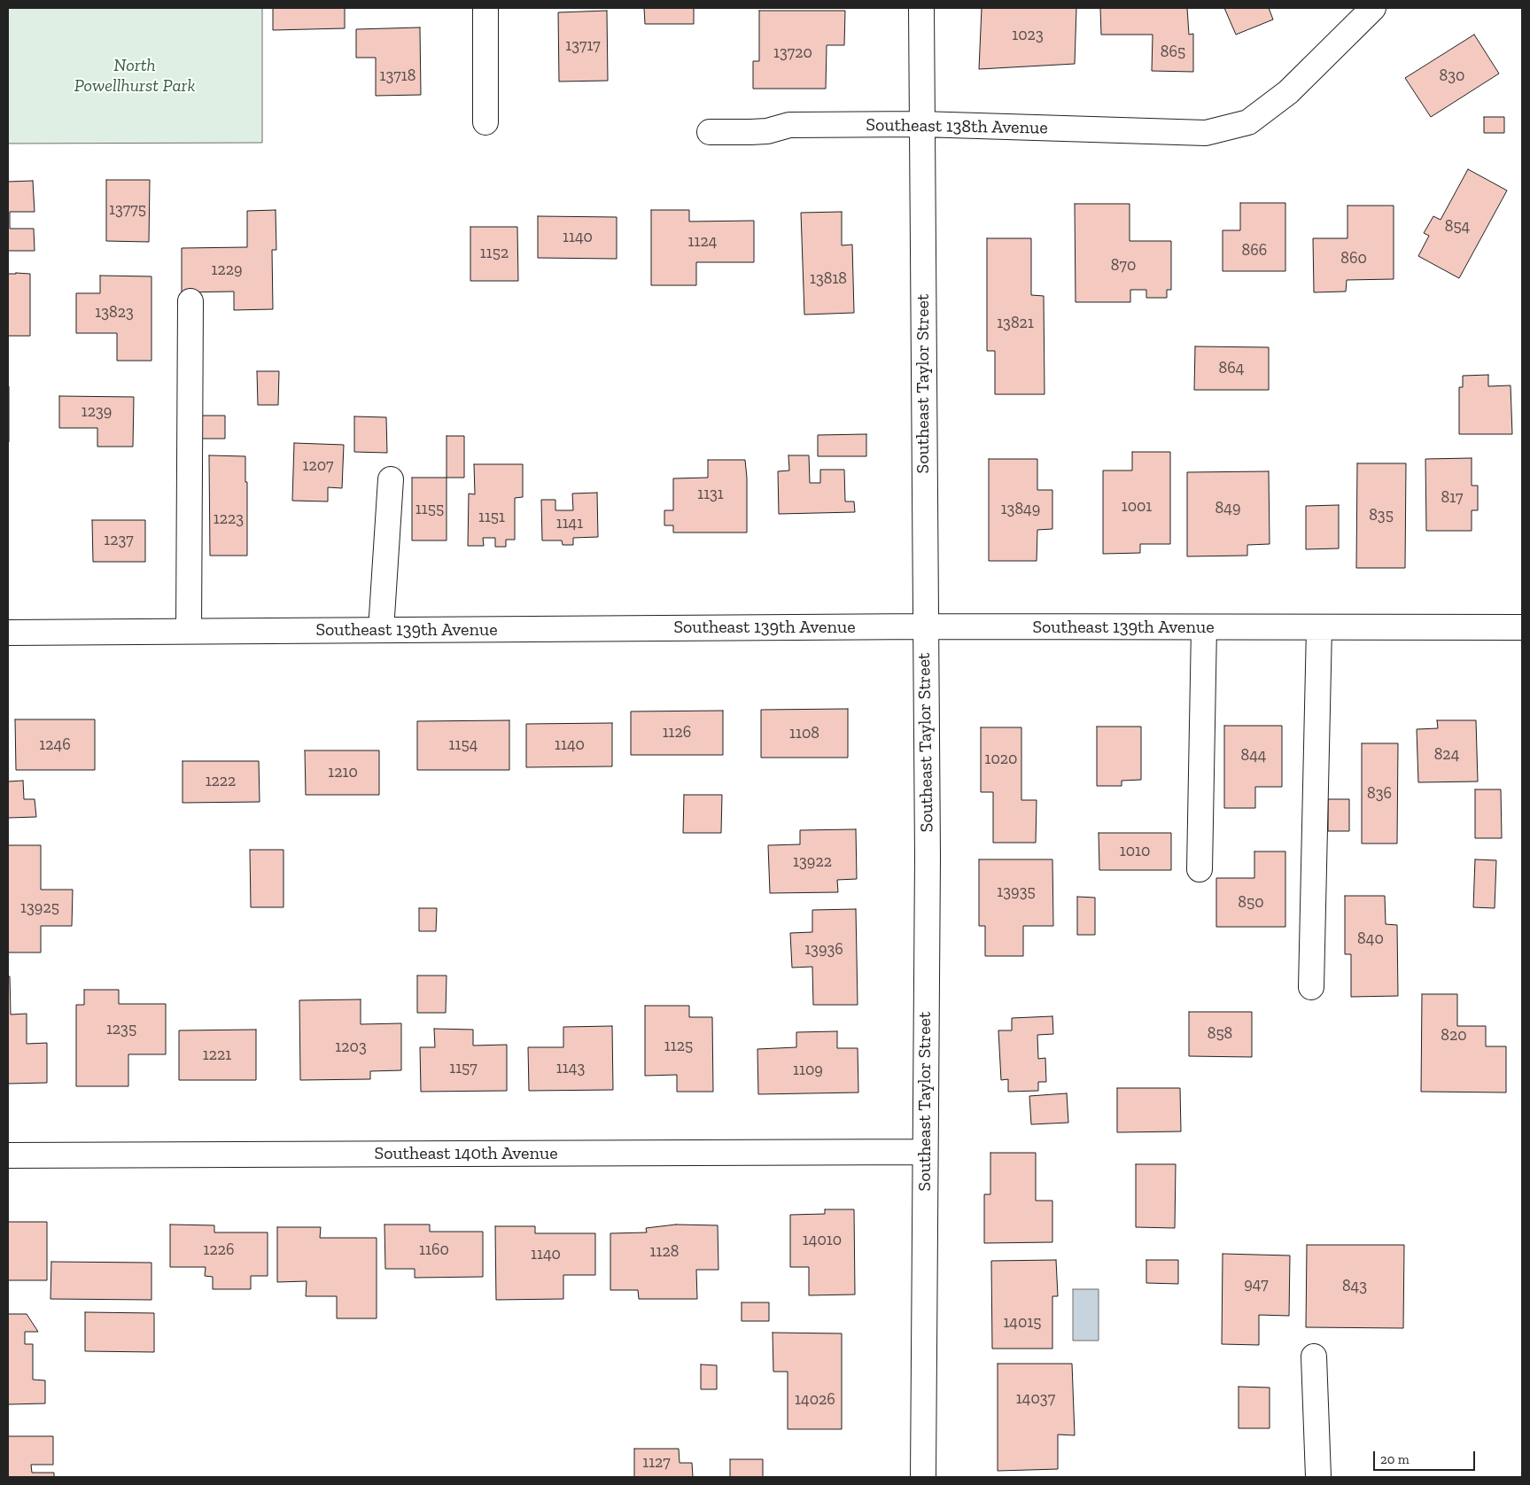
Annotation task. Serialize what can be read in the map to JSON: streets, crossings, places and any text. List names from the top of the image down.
{
  "streets": {
    "street": [
      "Southeast 138th Avenue",
      "Southeast Taylor Street",
      "Southeast 139th Avenue",
      "Southeast 140th Avenue"
    ]
  },
  "crossings": [
    ["Southeast 138th Avenue", "Southeast Taylor Street"],
    ["Southeast Taylor Street", "Southeast 139th Avenue"],
    ["Southeast Taylor Street", "Southeast 140th Avenue"]
  ],
  "parks": ["North Powellhurst Park"],
  "house_numbers": [
    "1023",
    "13717",
    "865",
    "13720",
    "13718",
    "830",
    "13775",
    "854",
    "1140",
    "1124",
    "866",
    "1152",
    "860",
    "870",
    "1229",
    "13818",
    "13823",
    "13821",
    "864",
    "1239",
    "1207",
    "1131",
    "817",
    "1001",
    "849",
    "1155",
    "13849",
    "835",
    "1151",
    "1223",
    "1141",
    "1237",
    "1126",
    "1108",
    "1246",
    "1154",
    "1140",
    "824",
    "844",
    "1020",
    "1210",
    "1222",
    "836",
    "1010",
    "13922",
    "13935",
    "850",
    "13925",
    "840",
    "13936",
    "1235",
    "858",
    "820",
    "1125",
    "1203",
    "1221",
    "1157",
    "1143",
    "1109",
    "14010",
    "1226",
    "1160",
    "1128",
    "1140",
    "947",
    "843",
    "14015",
    "14037",
    "14026",
    "1127"
  ],
  "scale_bar": "20 m"
}
